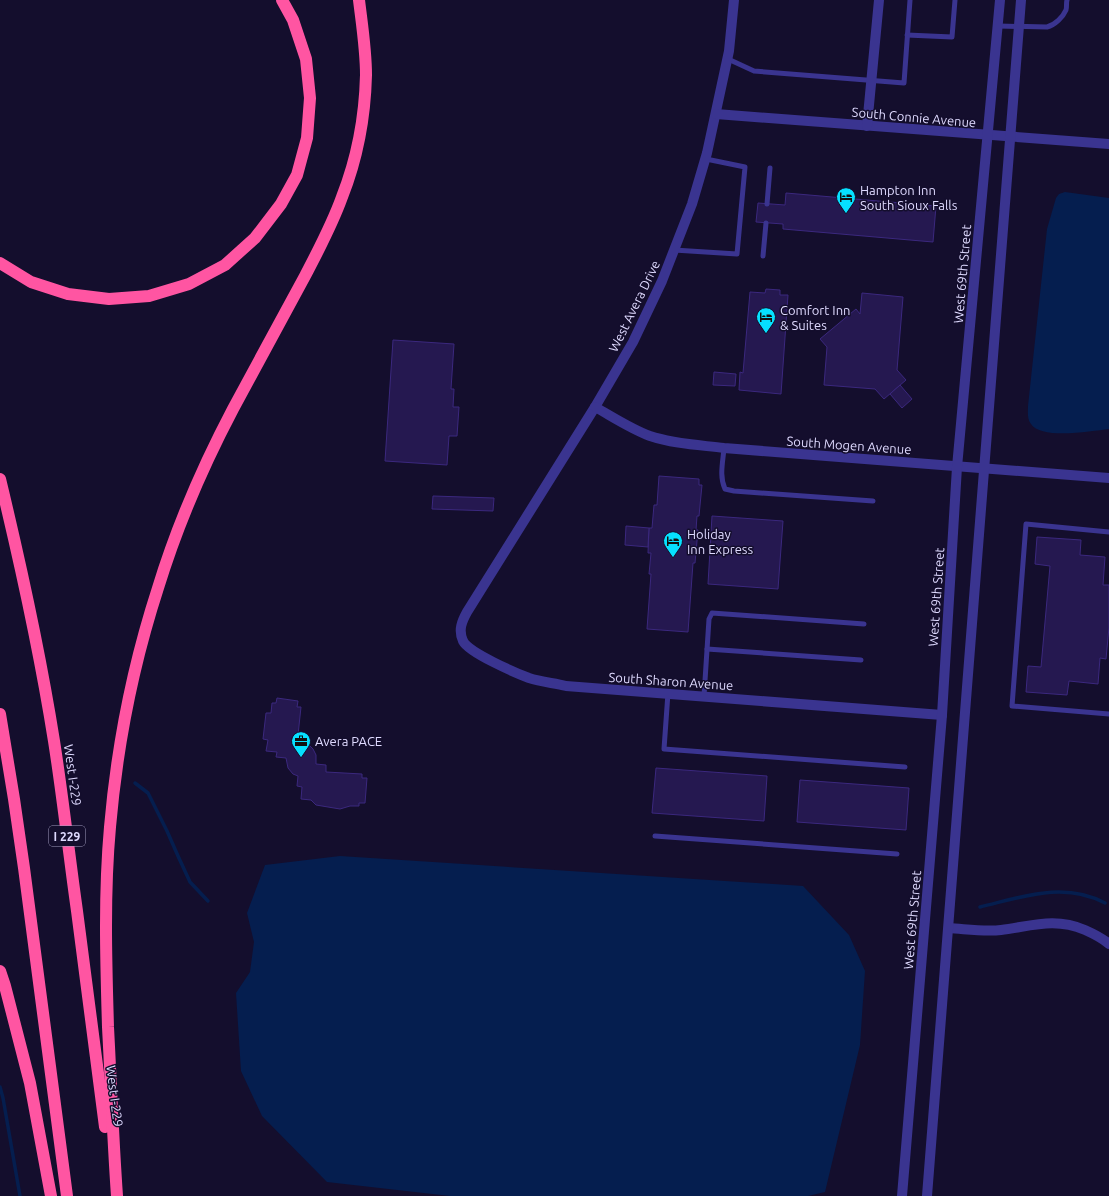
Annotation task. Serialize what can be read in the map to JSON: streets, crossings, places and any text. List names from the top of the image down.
{
  "streets": {
    "highway": ["West I-229", "I 229"],
    "street": [
      "South Connie Avenue",
      "West 69th Street",
      "West Avera Drive",
      "South Mogen Avenue",
      "South Sharon Avenue"
    ]
  },
  "crossings": [
    ["South Connie Avenue", "West 69th Street"],
    ["South Connie Avenue", "West Avera Drive"],
    ["West 69th Street", "South Mogen Avenue"],
    ["West 69th Street", "South Sharon Avenue"],
    ["West Avera Drive", "South Mogen Avenue"],
    ["West Avera Drive", "South Sharon Avenue"]
  ],
  "places": {
    "hotel": ["Hampton Inn South Sioux Falls", "Comfort Inn & Suites", "Holiday Inn Express"],
    "office": ["Avera PACE"]
  }
}
